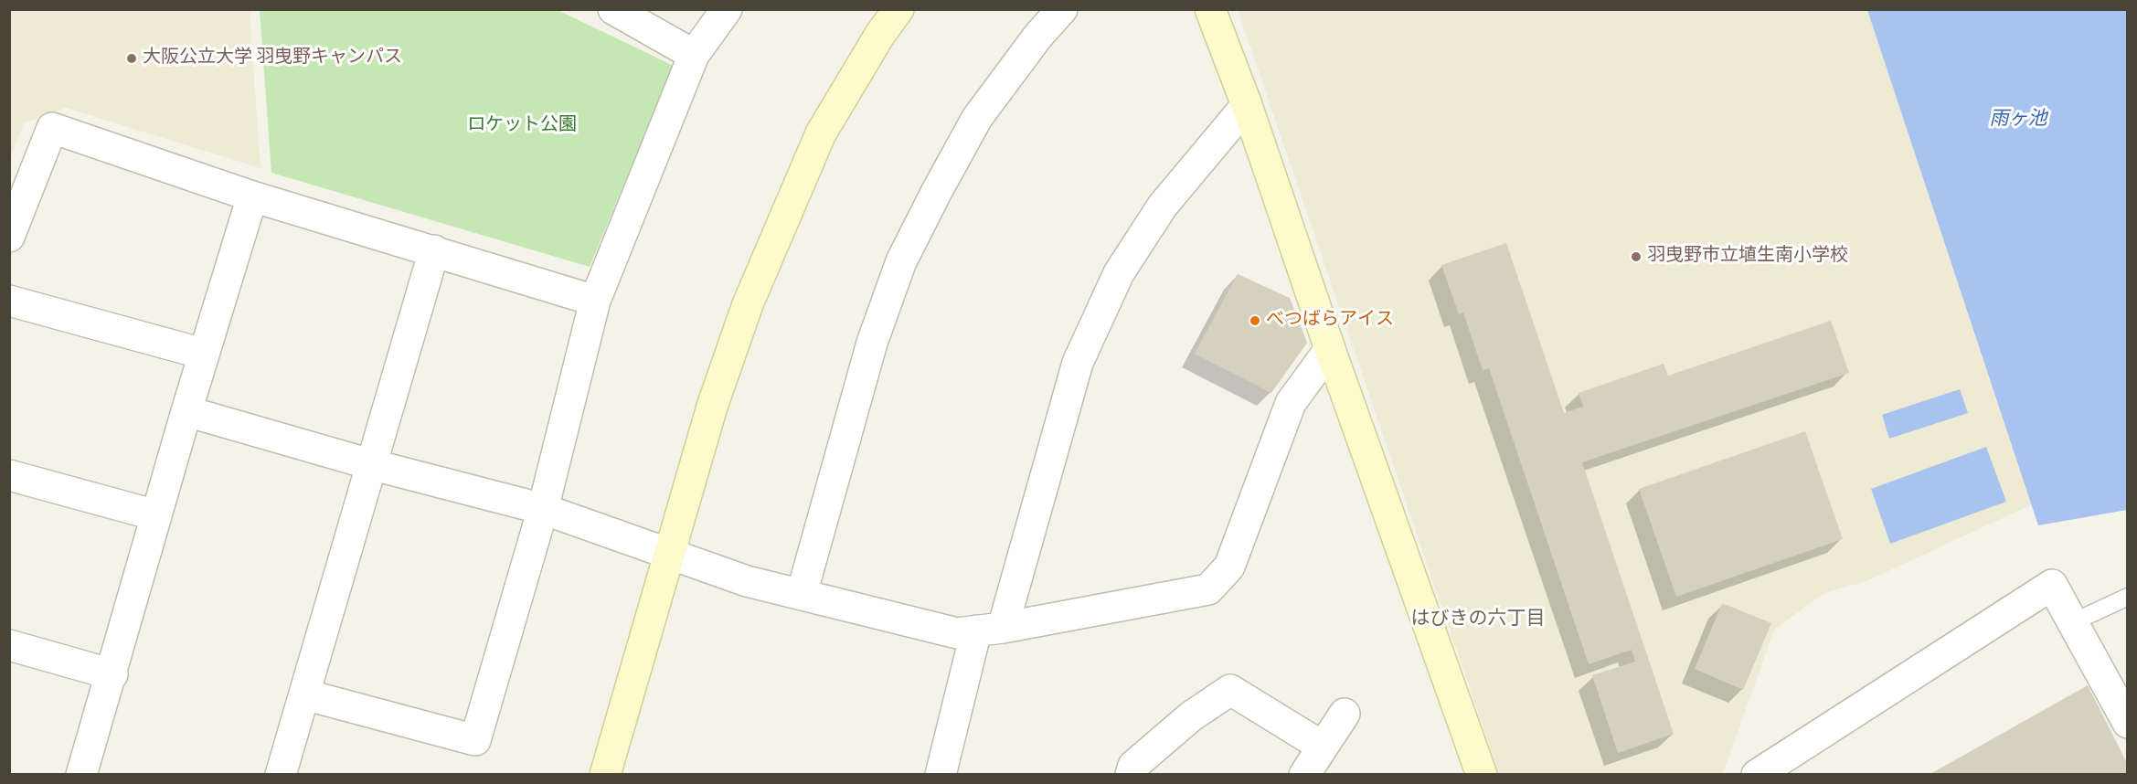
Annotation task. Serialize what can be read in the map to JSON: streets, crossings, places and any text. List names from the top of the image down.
{
  "districts": ["はびきの六丁目"],
  "water": ["雨ヶ池"],
  "parks": ["ロケット公園"],
  "places": ["大阪公立大学 羽曳野キャンパス", "羽曳野市立埴生南小学校", "べつばらアイス"]
}
